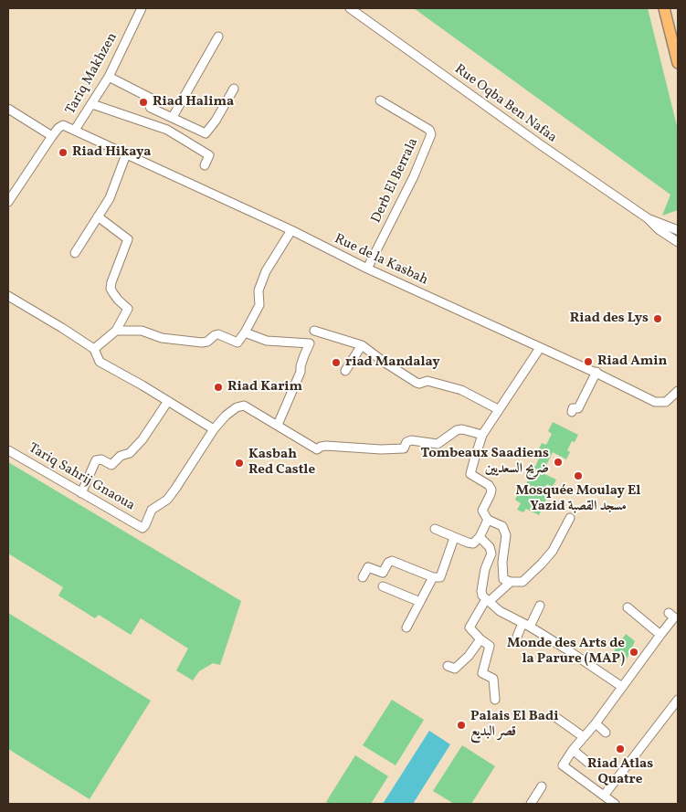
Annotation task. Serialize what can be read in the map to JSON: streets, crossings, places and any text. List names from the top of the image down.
{
  "streets": {
    "street": [
      "Tariq Makhzen",
      "Rue Oqba Ben Nafaa",
      "Derb El Berrala",
      "Rue de la Kasbah",
      "Tariq Sahrij Gnaoua"
    ]
  },
  "crossings": [
    ["Tariq Makhzen", "Rue de la Kasbah"],
    ["Derb El Berrala", "Rue de la Kasbah"]
  ],
  "places": [
    "Riad Halima",
    "Riad Hikaya",
    "Riad des Lys",
    "Riad Amin",
    "riad Mandalay",
    "Riad Karim",
    "Tombeaux Saadiens ضريح السعديين",
    "Kasbah Red Castle",
    "Mosquée Moulay El Yazid مسجد القصبة",
    "Monde des Arts de la Parure (MAP)",
    "Palais El Badi قصر البديع",
    "Riad Atlas Quatre"
  ]
}
